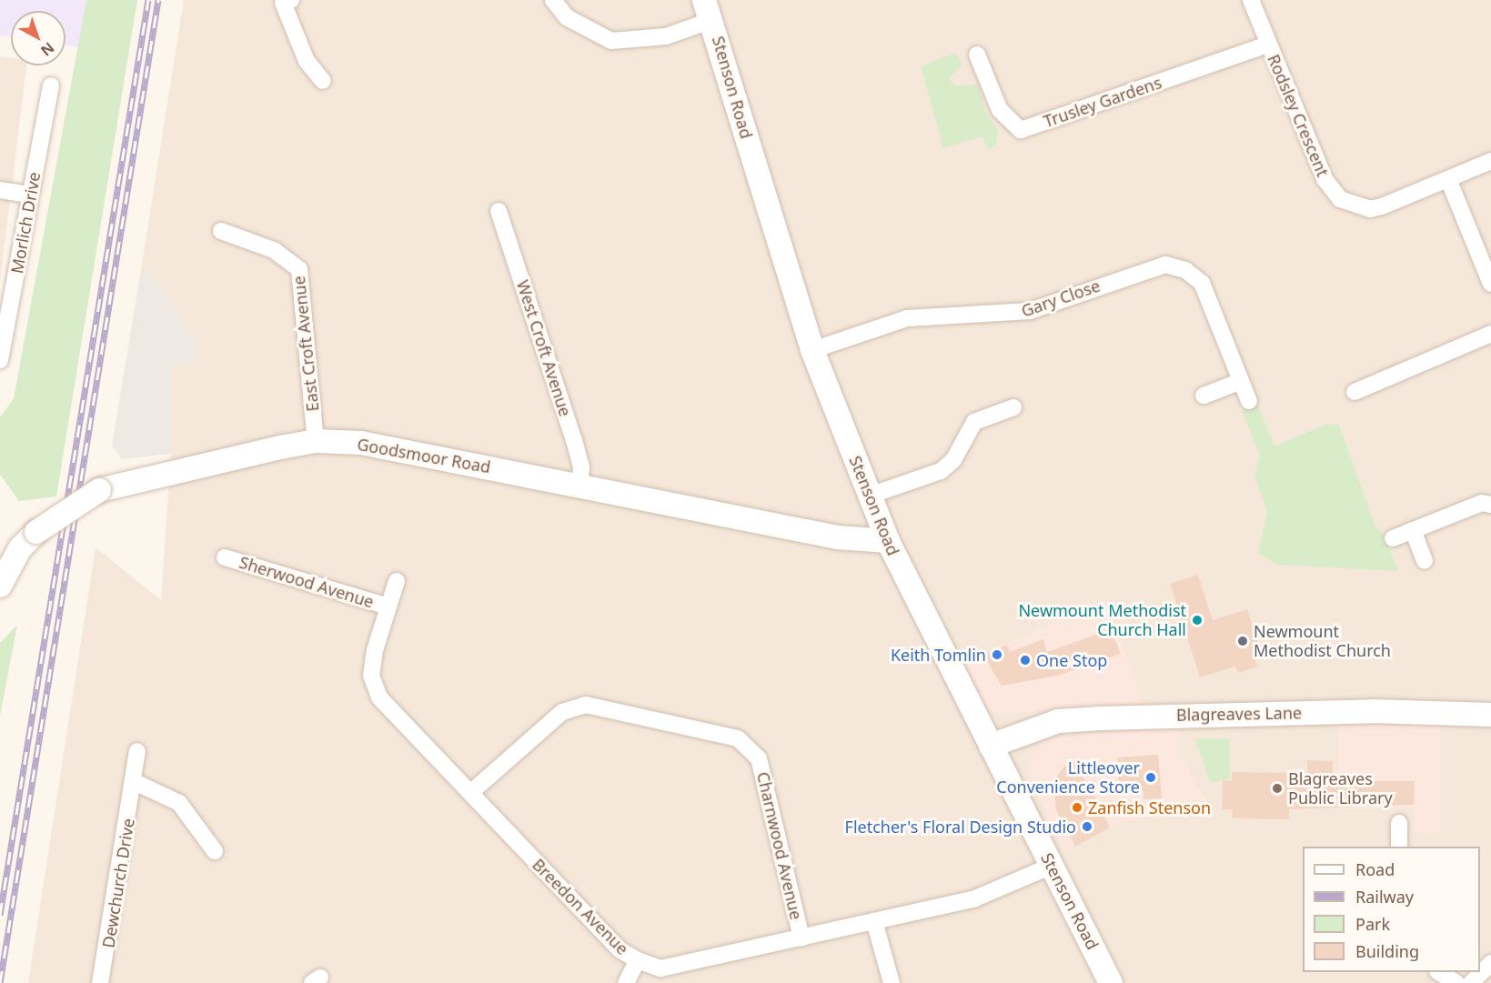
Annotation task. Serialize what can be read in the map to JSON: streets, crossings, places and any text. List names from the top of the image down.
{
  "streets": {
    "street": [
      "Stenson Road",
      "Trusley Gardens",
      "Rodsley Crescent",
      "Morlich Drive",
      "Gary Close",
      "East Croft Avenue",
      "West Croft Avenue",
      "Goodsmoor Road",
      "Sherwood Avenue",
      "Blagreaves Lane",
      "Charnwood Avenue",
      "Dewchurch Drive",
      "Breedon Avenue"
    ]
  },
  "crossings": [
    ["Stenson Road", "Gary Close"],
    ["Stenson Road", "Goodsmoor Road"],
    ["Stenson Road", "Blagreaves Lane"],
    ["Stenson Road", "Breedon Avenue"],
    ["Trusley Gardens", "Rodsley Crescent"],
    ["East Croft Avenue", "Goodsmoor Road"],
    ["West Croft Avenue", "Goodsmoor Road"],
    ["Sherwood Avenue", "Breedon Avenue"],
    ["Charnwood Avenue", "Breedon Avenue"]
  ],
  "places": [
    "Newmount Methodist Church Hall",
    "Newmount Methodist Church",
    "Keith Tomlin",
    "One Stop",
    "Littleover Convenience Store",
    "Blagreaves Public Library",
    "Zanfish Stenson",
    "Fletcher's Floral Design Studio"
  ],
  "legend": [
    "Road",
    "Railway",
    "Park",
    "Building"
  ],
  "north": "bottom right"
}
